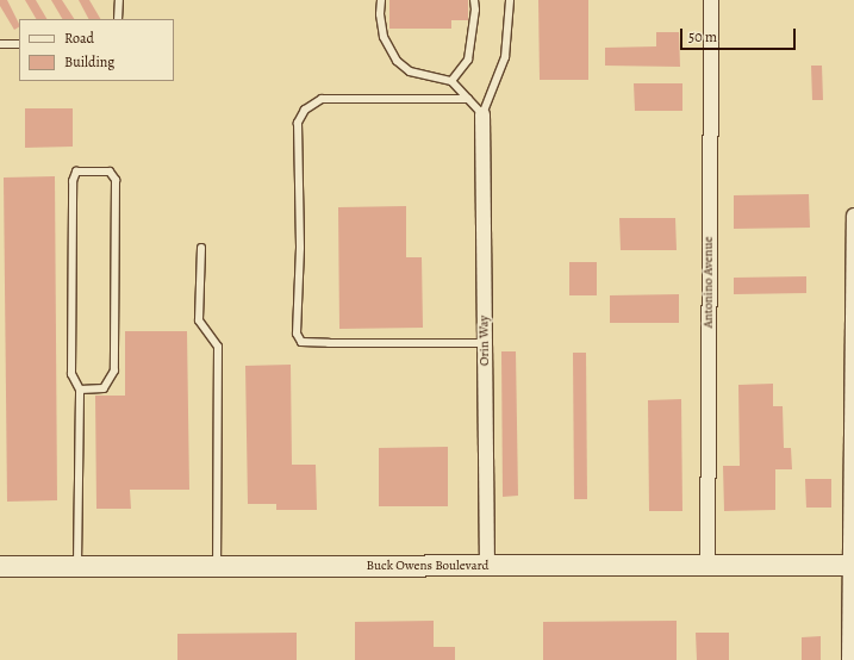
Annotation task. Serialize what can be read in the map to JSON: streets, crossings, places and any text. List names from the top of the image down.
{
  "streets": {
    "main road": ["Buck Owens Boulevard"],
    "street": ["Antonino Avenue", "Orin Way"]
  },
  "crossings": [
    ["Antonino Avenue", "Buck Owens Boulevard"],
    ["Orin Way", "Buck Owens Boulevard"]
  ],
  "legend": ["Road", "Building"],
  "scale_bar": "50 m"
}
